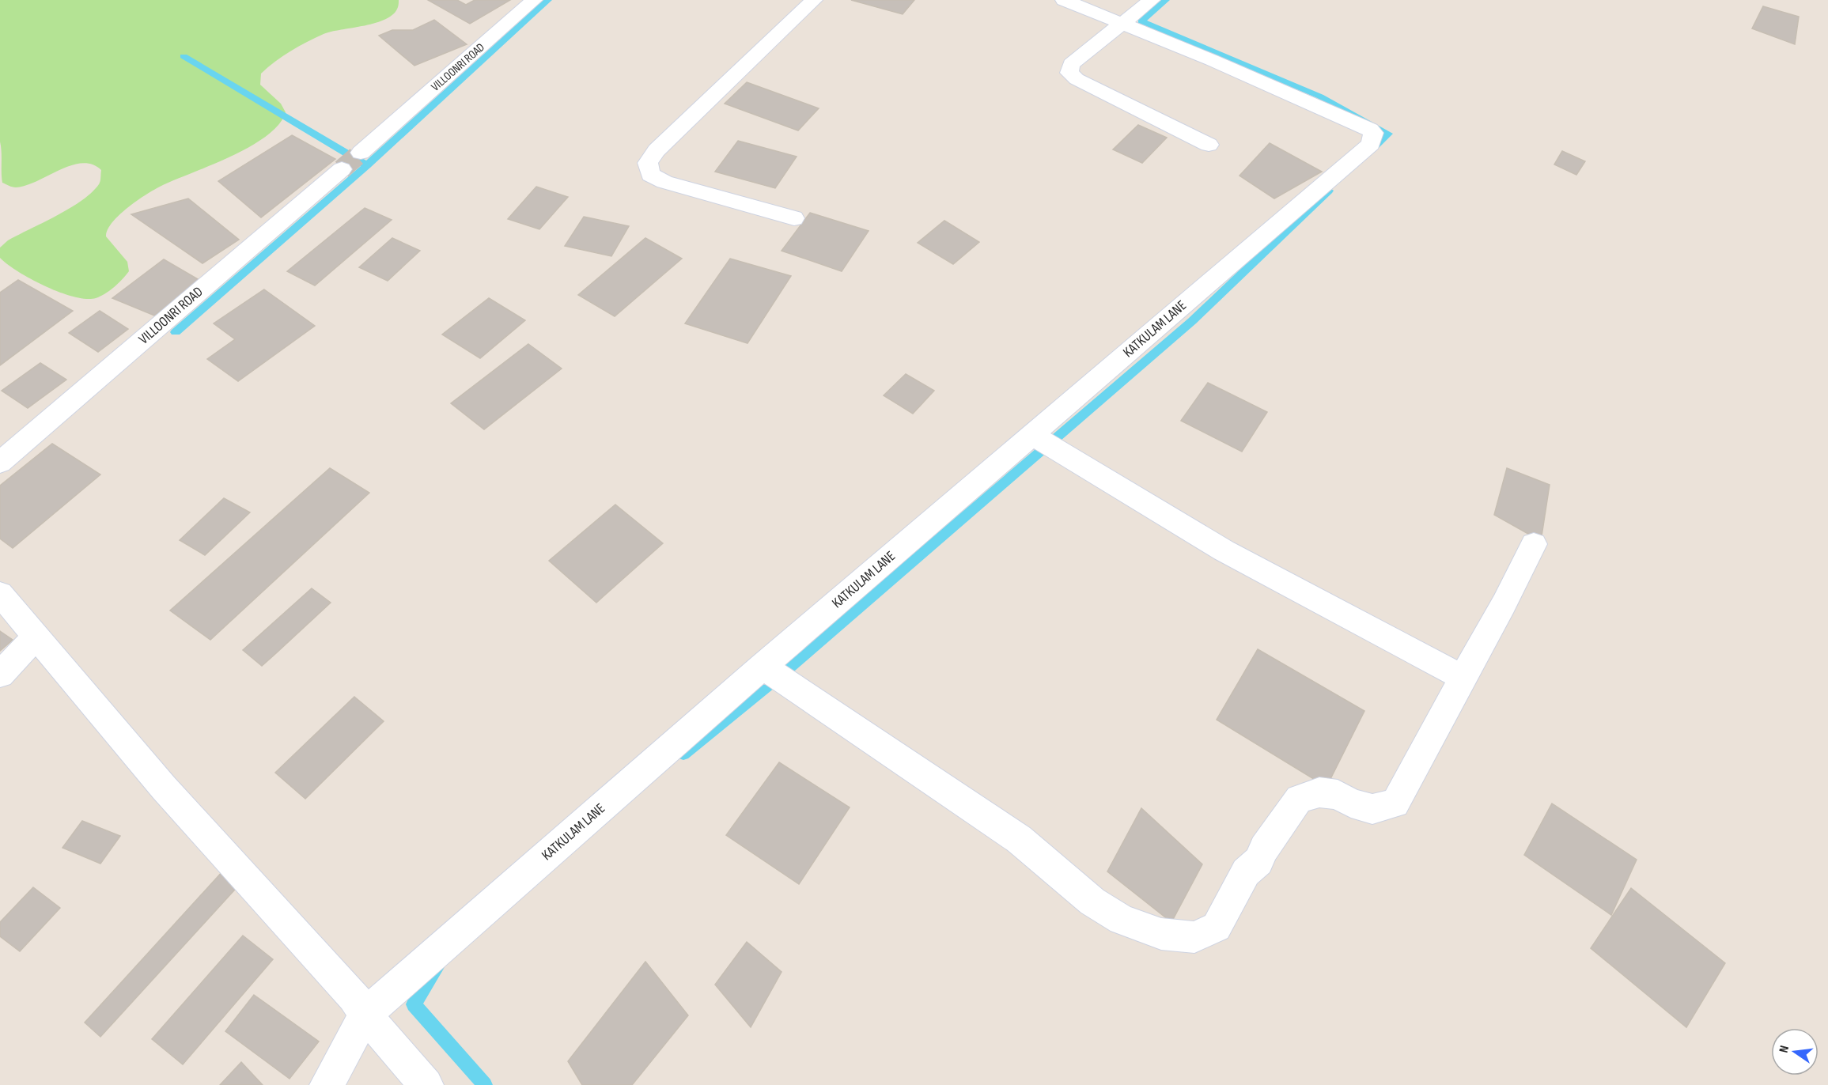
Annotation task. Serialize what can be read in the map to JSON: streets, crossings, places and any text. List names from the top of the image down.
{
  "streets": {
    "street": ["VILLOONRI ROAD", "KATKULAM LANE"]
  },
  "north": "left"
}
